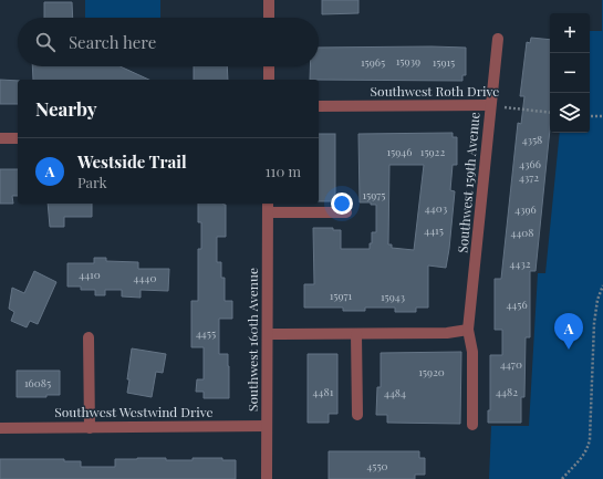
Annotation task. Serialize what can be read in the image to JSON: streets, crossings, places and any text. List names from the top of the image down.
{
  "streets": {
    "street": [
      "Southwest Roth Drive",
      "Southwest 159th Avenue",
      "Southwest 160th Avenue",
      "Southwest Westwind Drive"
    ]
  },
  "crossings": [
    ["Southwest Roth Drive", "Southwest 159th Avenue"],
    ["Southwest 160th Avenue", "Southwest Westwind Drive"]
  ],
  "house_numbers": [
    "15939",
    "15965",
    "15915",
    "4358",
    "15946",
    "15922",
    "4366",
    "4372",
    "15975",
    "4403",
    "4396",
    "4415",
    "4408",
    "4432",
    "4410",
    "4440",
    "15971",
    "15943",
    "4456",
    "4455",
    "4470",
    "15920",
    "16085",
    "4481",
    "4482",
    "4484",
    "4550"
  ],
  "page": {
    "map_buttons": ["+", "−"],
    "search": "Search here",
    "heading": "Nearby",
    "list": [
      {
        "mark": "A",
        "name": "Westside Trail",
        "note": "Park",
        "value": "110 m"
      }
    ],
    "pins": "A"
  }
}
